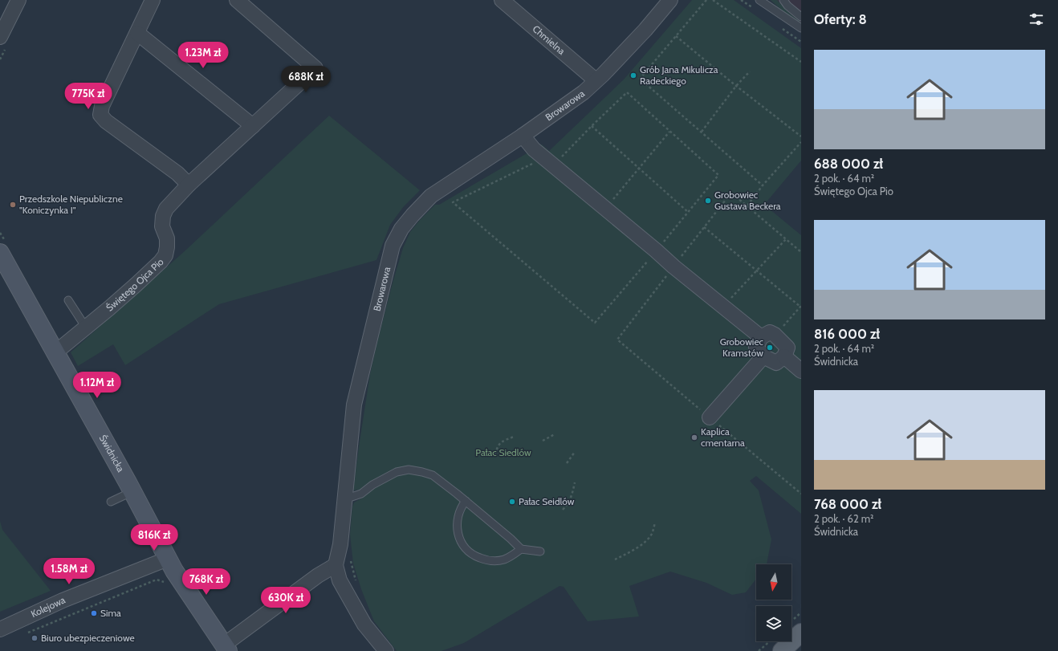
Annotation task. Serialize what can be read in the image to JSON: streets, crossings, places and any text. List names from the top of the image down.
{
  "streets": {
    "street": [
      "Chmielna",
      "Browarowa",
      "Świętego Ojca Pio",
      "Świdnicka",
      "Kolejowa"
    ]
  },
  "crossings": [
    ["Chmielna", "Browarowa"],
    ["Świętego Ojca Pio", "Świdnicka"],
    ["Świdnicka", "Kolejowa"]
  ],
  "parks": ["Pałac Siedlów"],
  "places": [
    "Grób Jana Mikulicza Radeckiego",
    "Grobowiec Gustava Beckera",
    "Przedszkole Niepubliczne \"Koniczynka I\"",
    "Grobowiec Kramstów",
    "Kaplica cmentarna",
    "Pałac Seidlów",
    "Sima",
    "Biuro ubezpieczeniowe"
  ],
  "north": "bottom",
  "page": {
    "heading": "Oferty: 8",
    "list": [
      {
        "name": "688 000 zł",
        "note": "2 pok. · 64 m² · Świętego Ojca Pio"
      },
      {
        "name": "816 000 zł",
        "note": "2 pok. · 64 m² · Świdnicka"
      },
      {
        "name": "768 000 zł",
        "note": "2 pok. · 62 m² · Świdnicka"
      }
    ],
    "price": [
      "1.23M zł",
      "688K zł",
      "775K zł",
      "1.12M zł",
      "816K zł",
      "1.58M zł",
      "768K zł",
      "630K zł"
    ]
  }
}
